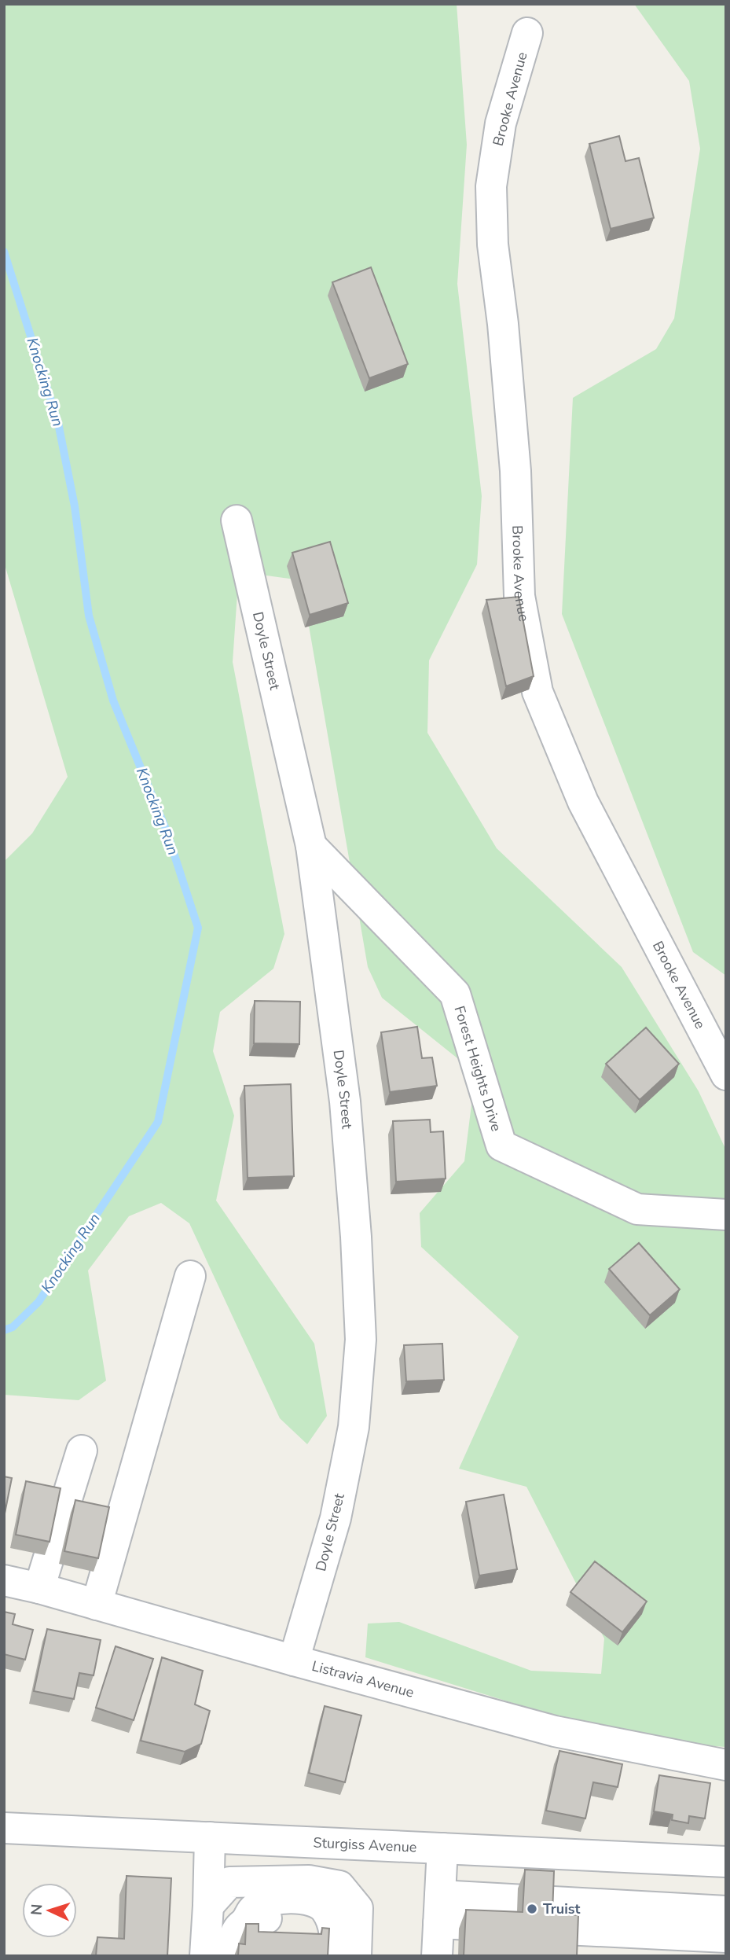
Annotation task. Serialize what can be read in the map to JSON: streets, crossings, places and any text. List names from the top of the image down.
{
  "streets": {
    "street": [
      "Brooke Avenue",
      "Doyle Street",
      "Forest Heights Drive",
      "Listravia Avenue",
      "Sturgiss Avenue"
    ]
  },
  "crossings": [
    ["Doyle Street", "Forest Heights Drive"],
    ["Doyle Street", "Listravia Avenue"]
  ],
  "water": ["Knocking Run"],
  "places": ["Truist"],
  "north": "left"
}
